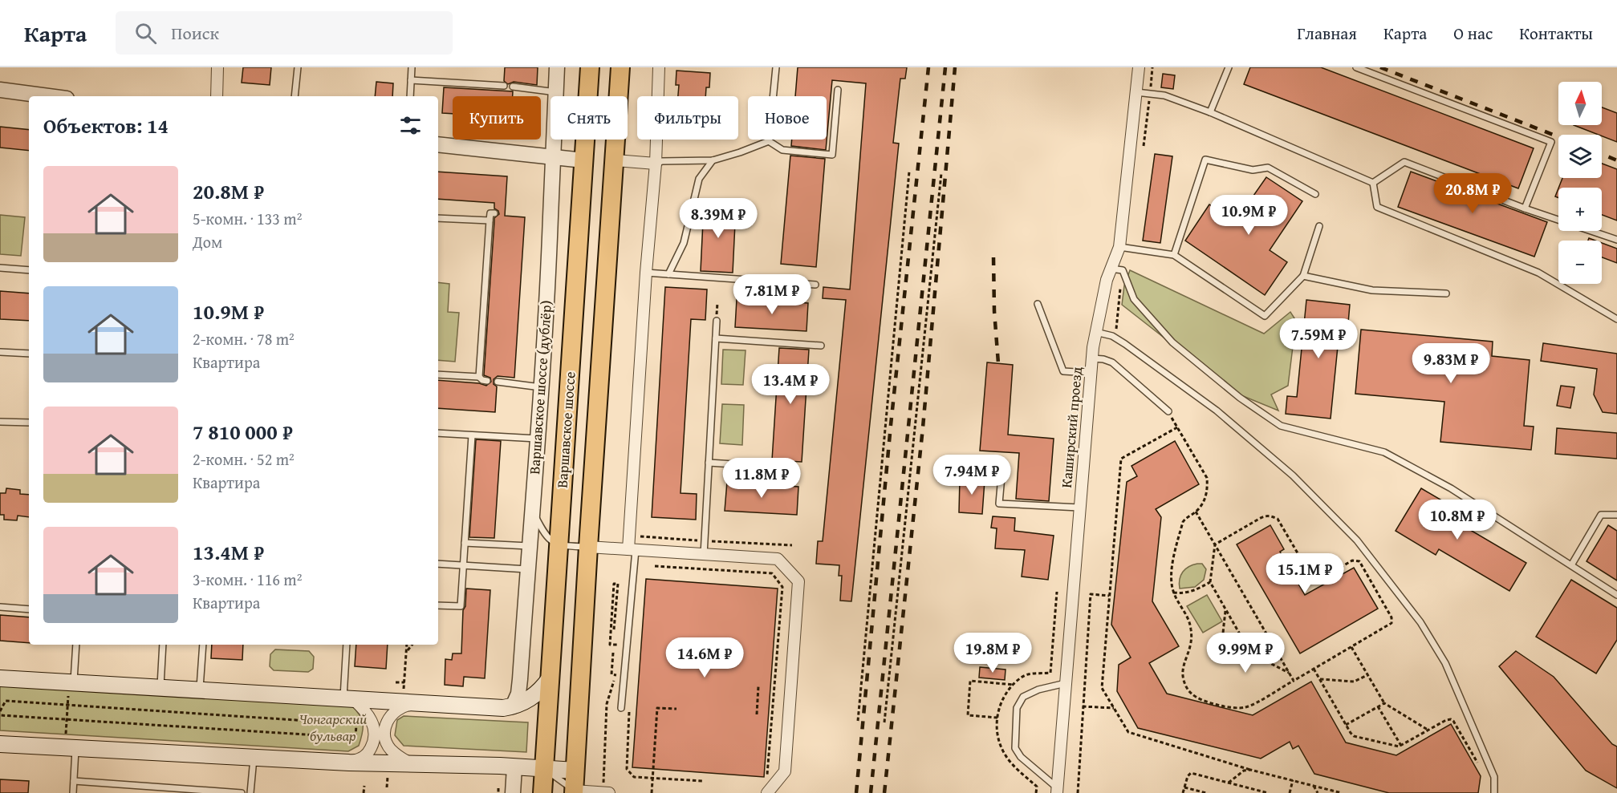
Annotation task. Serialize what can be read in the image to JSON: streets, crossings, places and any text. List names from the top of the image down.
{
  "streets": {
    "main road": ["Варшавское шоссе"],
    "street": ["Варшавское шоссе (дублёр)", "Каширский проезд"]
  },
  "parks": ["Чонгарский бульвар"],
  "north": "top",
  "page": {
    "header": "Карта",
    "search": "Поиск",
    "nav": [
      "Главная",
      "Карта",
      "О нас",
      "Контакты"
    ],
    "map_buttons": ["+", "−"],
    "chip": [
      "Купить",
      "Снять",
      "Фильтры",
      "Новое"
    ],
    "heading": "Объектов: 14",
    "list": [
      {
        "name": "20.8M ₽",
        "note": "5-комн. · 133 m² · Дом"
      },
      {
        "name": "10.9M ₽",
        "note": "2-комн. · 78 m² · Квартира"
      },
      {
        "name": "7 810 000 ₽",
        "note": "2-комн. · 52 m² · Квартира"
      },
      {
        "name": "13.4M ₽",
        "note": "3-комн. · 116 m² · Квартира"
      }
    ],
    "price": [
      "20.8M ₽",
      "10.9M ₽",
      "8.39M ₽",
      "7.81M ₽",
      "7.59M ₽",
      "9.83M ₽",
      "13.4M ₽",
      "7.94M ₽",
      "11.8M ₽",
      "10.8M ₽",
      "15.1M ₽",
      "19.8M ₽",
      "9.99M ₽",
      "14.6M ₽"
    ]
  }
}
